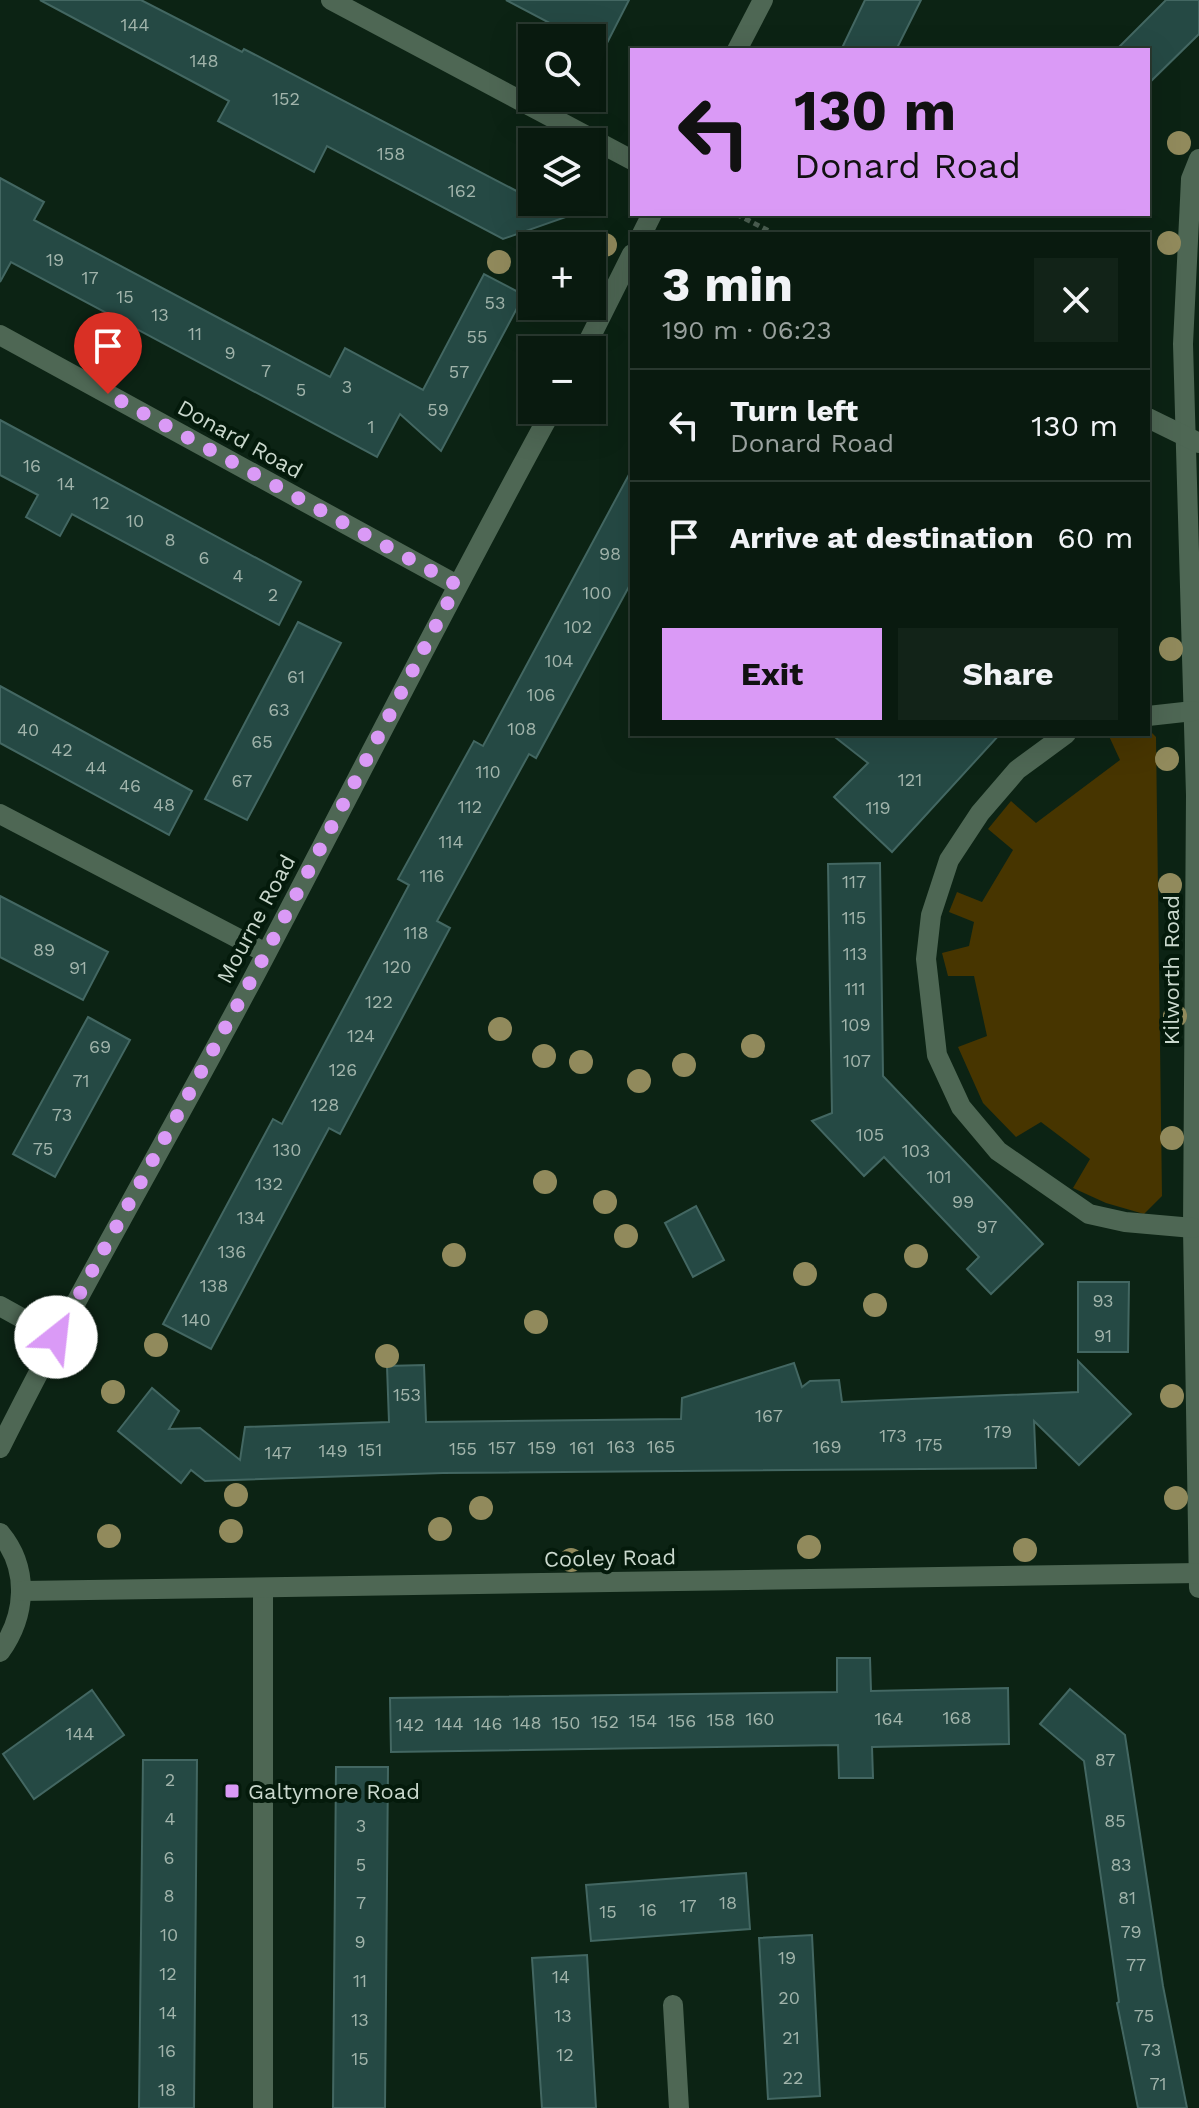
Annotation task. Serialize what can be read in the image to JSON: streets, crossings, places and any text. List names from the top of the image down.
{
  "streets": {
    "street": [
      "Donard Road",
      "Mourne Road",
      "Kilworth Road",
      "Cooley Road"
    ]
  },
  "crossings": [
    ["Donard Road", "Mourne Road"],
    ["Kilworth Road", "Cooley Road"]
  ],
  "places": {
    "transit": ["Galtymore Road"]
  },
  "house_numbers": [
    "144",
    "148",
    "152",
    "158",
    "162",
    "19",
    "17",
    "15",
    "53",
    "13",
    "11",
    "55",
    "9",
    "7",
    "57",
    "3",
    "5",
    "59",
    "1",
    "16",
    "14",
    "12",
    "10",
    "8",
    "98",
    "6",
    "4",
    "100",
    "2",
    "102",
    "104",
    "61",
    "106",
    "63",
    "108",
    "40",
    "65",
    "42",
    "44",
    "110",
    "121",
    "67",
    "46",
    "48",
    "112",
    "119",
    "114",
    "116",
    "117",
    "115",
    "118",
    "89",
    "113",
    "120",
    "91",
    "111",
    "122",
    "109",
    "124",
    "69",
    "107",
    "126",
    "71",
    "128",
    "73",
    "105",
    "75",
    "130",
    "103",
    "101",
    "132",
    "99",
    "134",
    "97",
    "136",
    "138",
    "93",
    "140",
    "91",
    "153",
    "167",
    "179",
    "173",
    "175",
    "163",
    "165",
    "169",
    "157",
    "159",
    "161",
    "155",
    "151",
    "149",
    "147",
    "168",
    "160",
    "164",
    "158",
    "154",
    "156",
    "152",
    "148",
    "150",
    "144",
    "146",
    "142",
    "144",
    "87",
    "2",
    "4",
    "85",
    "3",
    "6",
    "5",
    "83",
    "8",
    "81",
    "7",
    "18",
    "17",
    "16",
    "15",
    "79",
    "10",
    "9",
    "19",
    "77",
    "12",
    "14",
    "11",
    "20",
    "14",
    "13",
    "75",
    "13",
    "21",
    "73",
    "16",
    "12",
    "15",
    "22",
    "71",
    "18"
  ],
  "page": {
    "map_buttons": ["+", "−"],
    "turn": ["130 m", "Donard Road"],
    "heading": ["3 min", "190 m · 06:23"],
    "list": [
      {
        "name": "Turn left",
        "note": "Donard Road",
        "value": "130 m"
      },
      {
        "name": "Arrive at destination",
        "value": "60 m"
      }
    ],
    "buttons": ["Exit", "Share"]
  }
}
